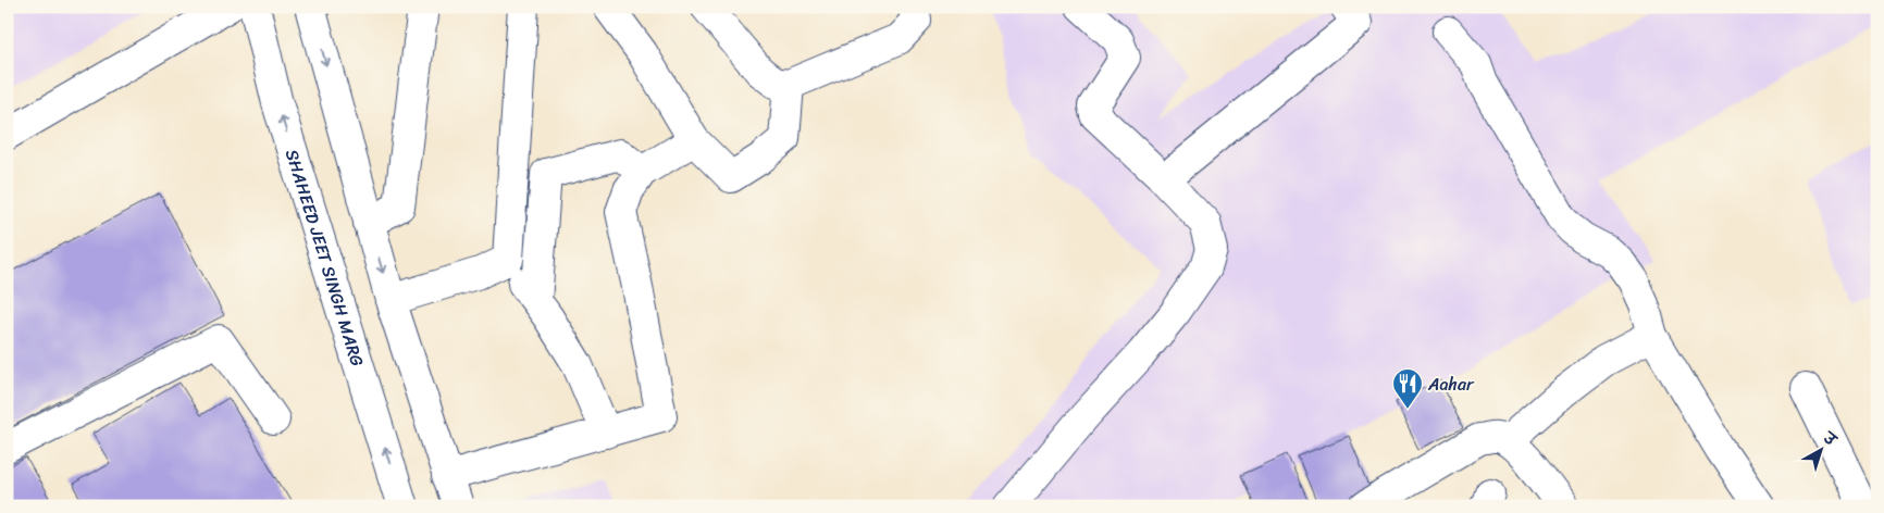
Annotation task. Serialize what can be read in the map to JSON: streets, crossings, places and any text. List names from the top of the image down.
{
  "streets": {
    "street": ["SHAHEED JEET SINGH MARG"]
  },
  "places": {
    "restaurant": ["Aahar"]
  },
  "north": "top right"
}
